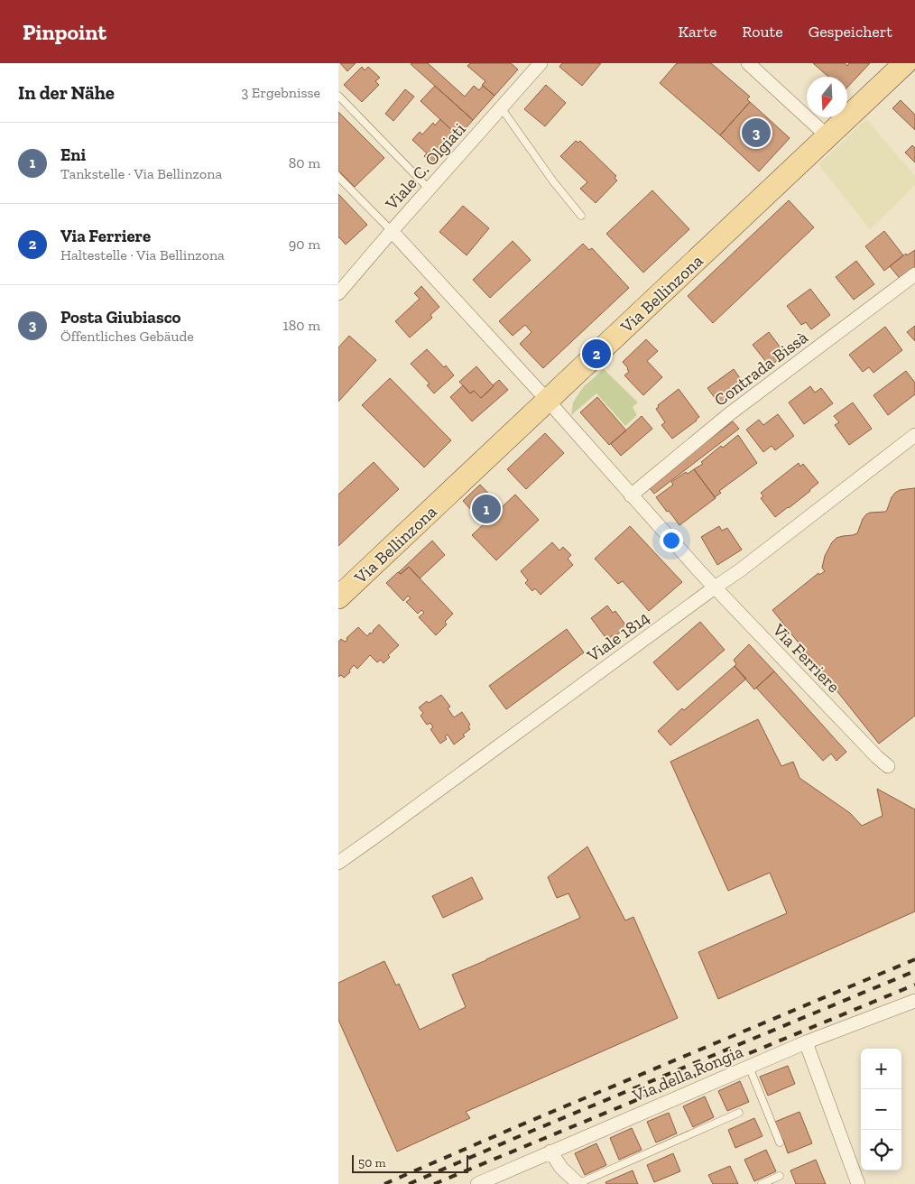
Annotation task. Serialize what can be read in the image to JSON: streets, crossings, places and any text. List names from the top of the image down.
{
  "streets": {
    "main road": ["Via Bellinzona"],
    "street": [
      "Viale C. Olgiati",
      "Contrada Bissà",
      "Viale 1814",
      "Via Ferriere",
      "Via della Rongia"
    ]
  },
  "crossings": [
    ["Viale C. Olgiati", "Via Ferriere"],
    ["Via Bellinzona", "Via Ferriere"],
    ["Contrada Bissà", "Via Ferriere"],
    ["Viale 1814", "Via Ferriere"]
  ],
  "scale_bar": "50 m",
  "north": "bottom",
  "page": {
    "header": "Pinpoint",
    "nav": ["Karte", "Route", "Gespeichert"],
    "heading": ["In der Nähe", "3 Ergebnisse"],
    "pins": ["3", "2", "1"],
    "list": [
      {
        "mark": "1",
        "name": "Eni",
        "note": "Tankstelle · Via Bellinzona",
        "value": "80 m"
      },
      {
        "mark": "2",
        "name": "Via Ferriere",
        "note": "Haltestelle · Via Bellinzona",
        "value": "90 m"
      },
      {
        "mark": "3",
        "name": "Posta Giubiasco",
        "note": "Öffentliches Gebäude",
        "value": "180 m"
      }
    ],
    "map_buttons": ["+", "−"],
    "scale": "50 m"
  }
}
